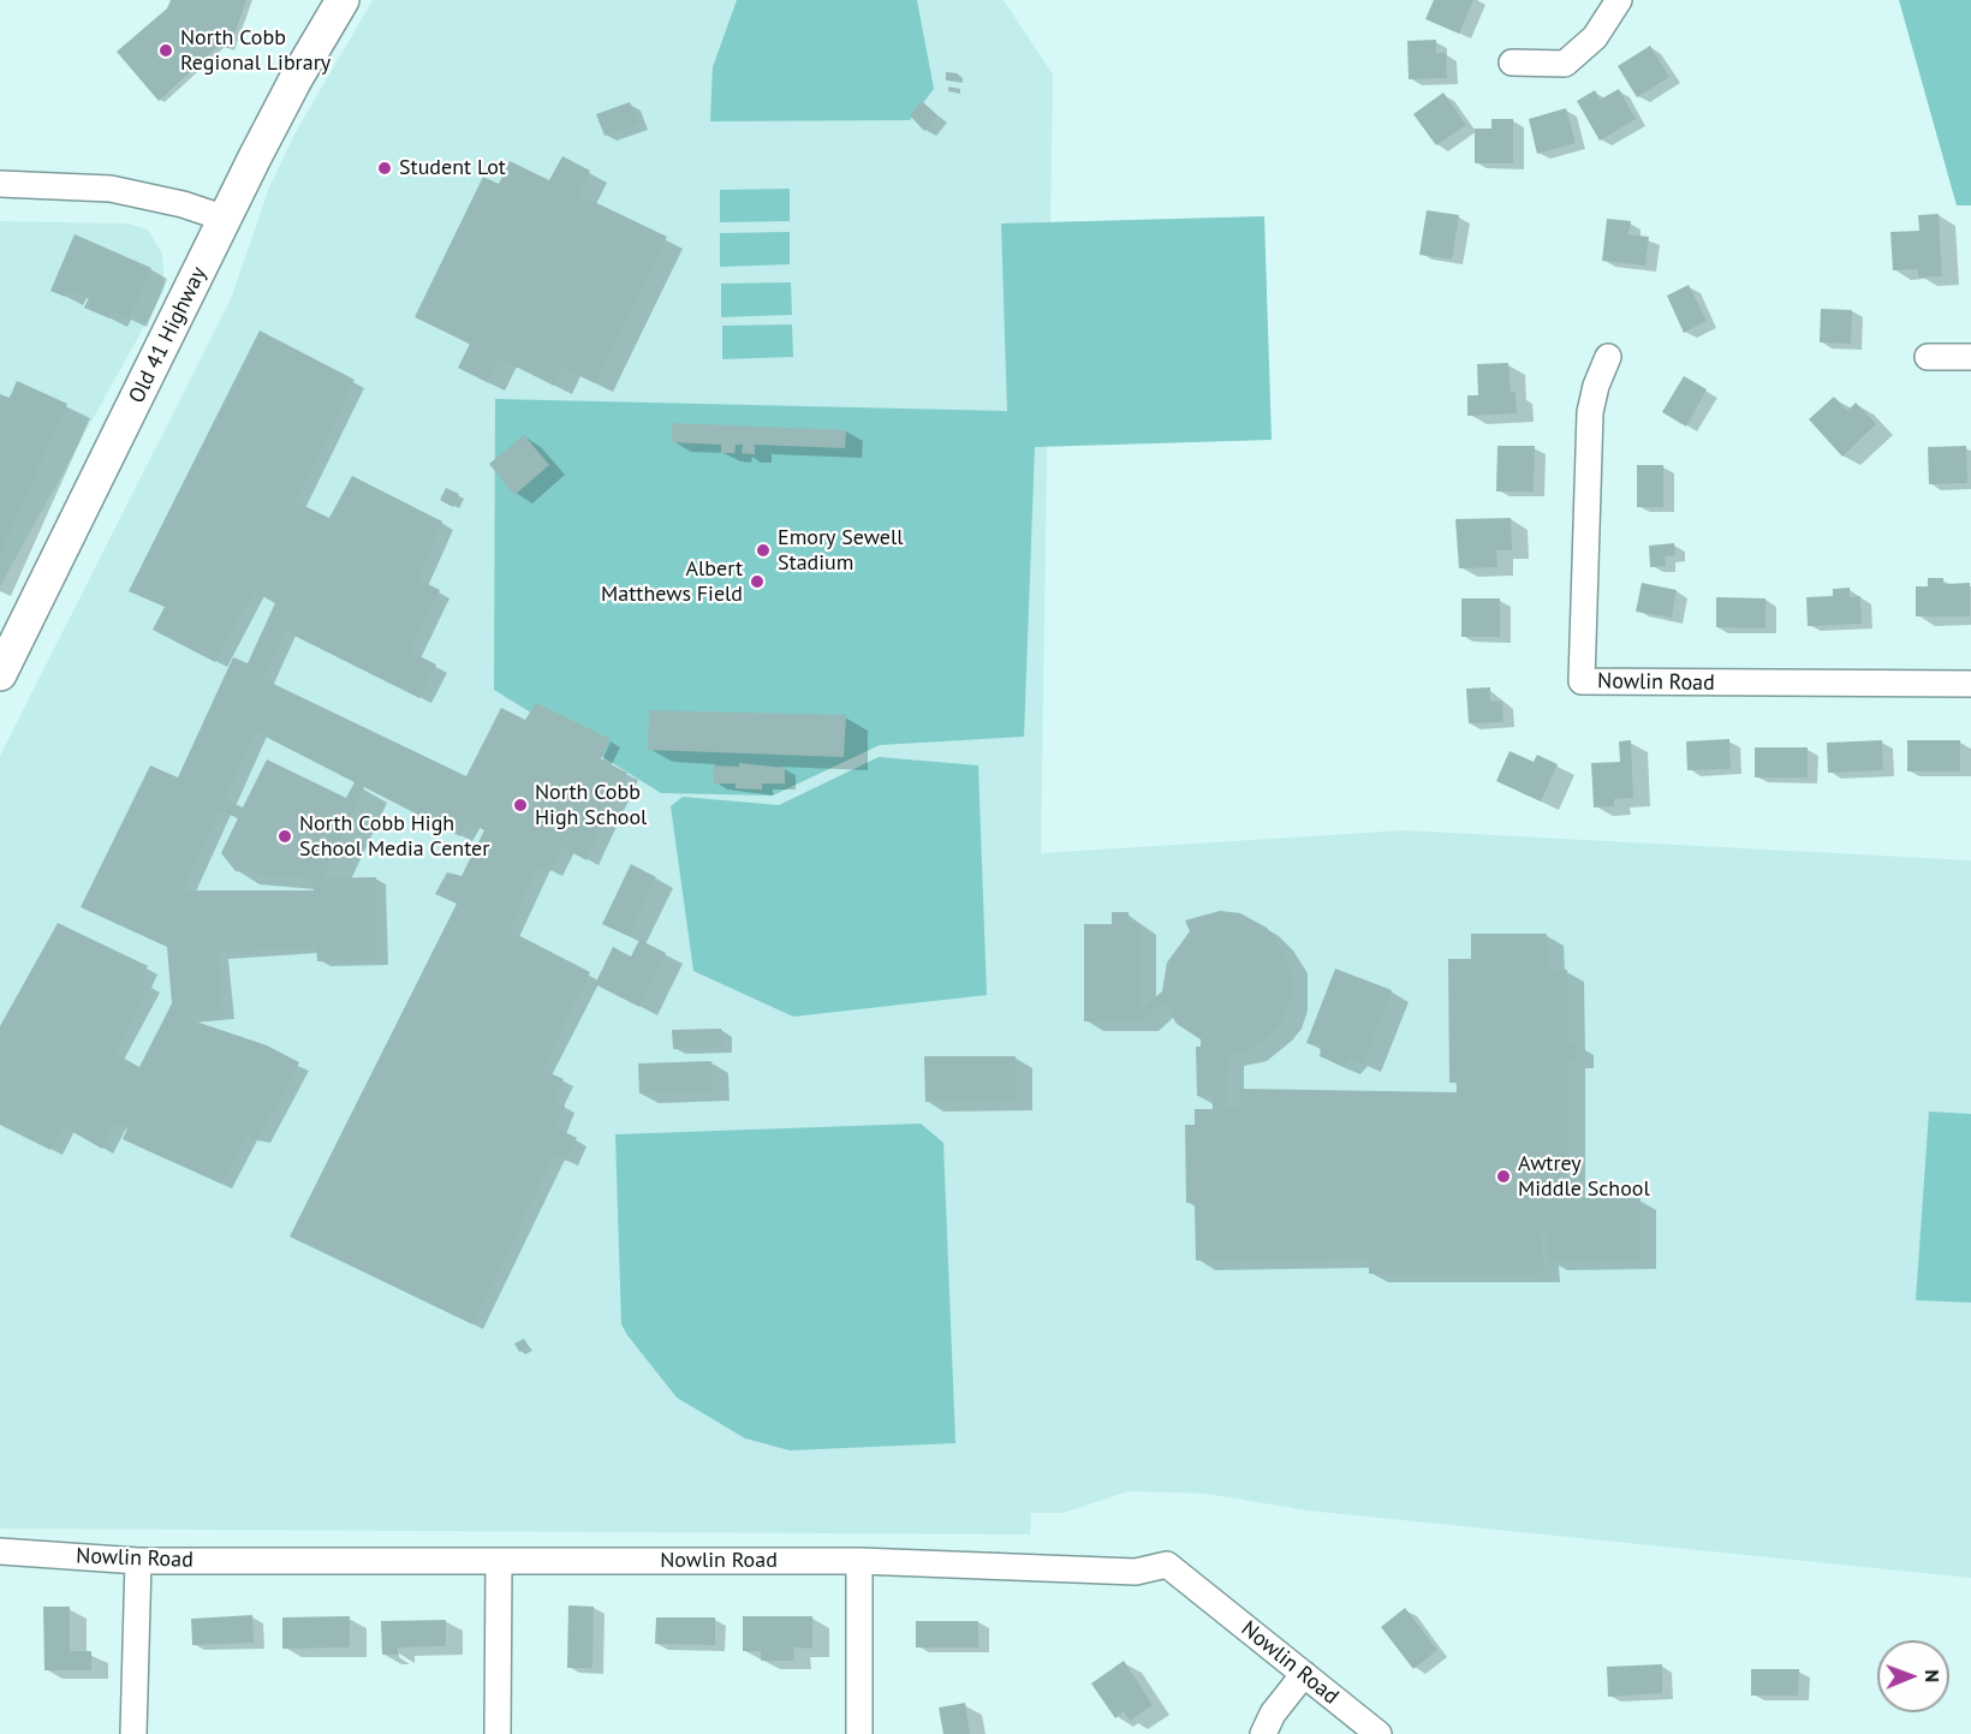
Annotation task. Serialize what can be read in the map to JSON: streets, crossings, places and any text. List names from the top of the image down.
{
  "streets": {
    "main road": ["Old 41 Highway"],
    "street": ["Nowlin Road"]
  },
  "places": [
    "North Cobb Regional Library",
    "Student Lot",
    "Emory Sewell Stadium",
    "Albert Matthews Field",
    "North Cobb High School",
    "North Cobb High School Media Center",
    "Awtrey Middle School"
  ],
  "north": "right"
}
